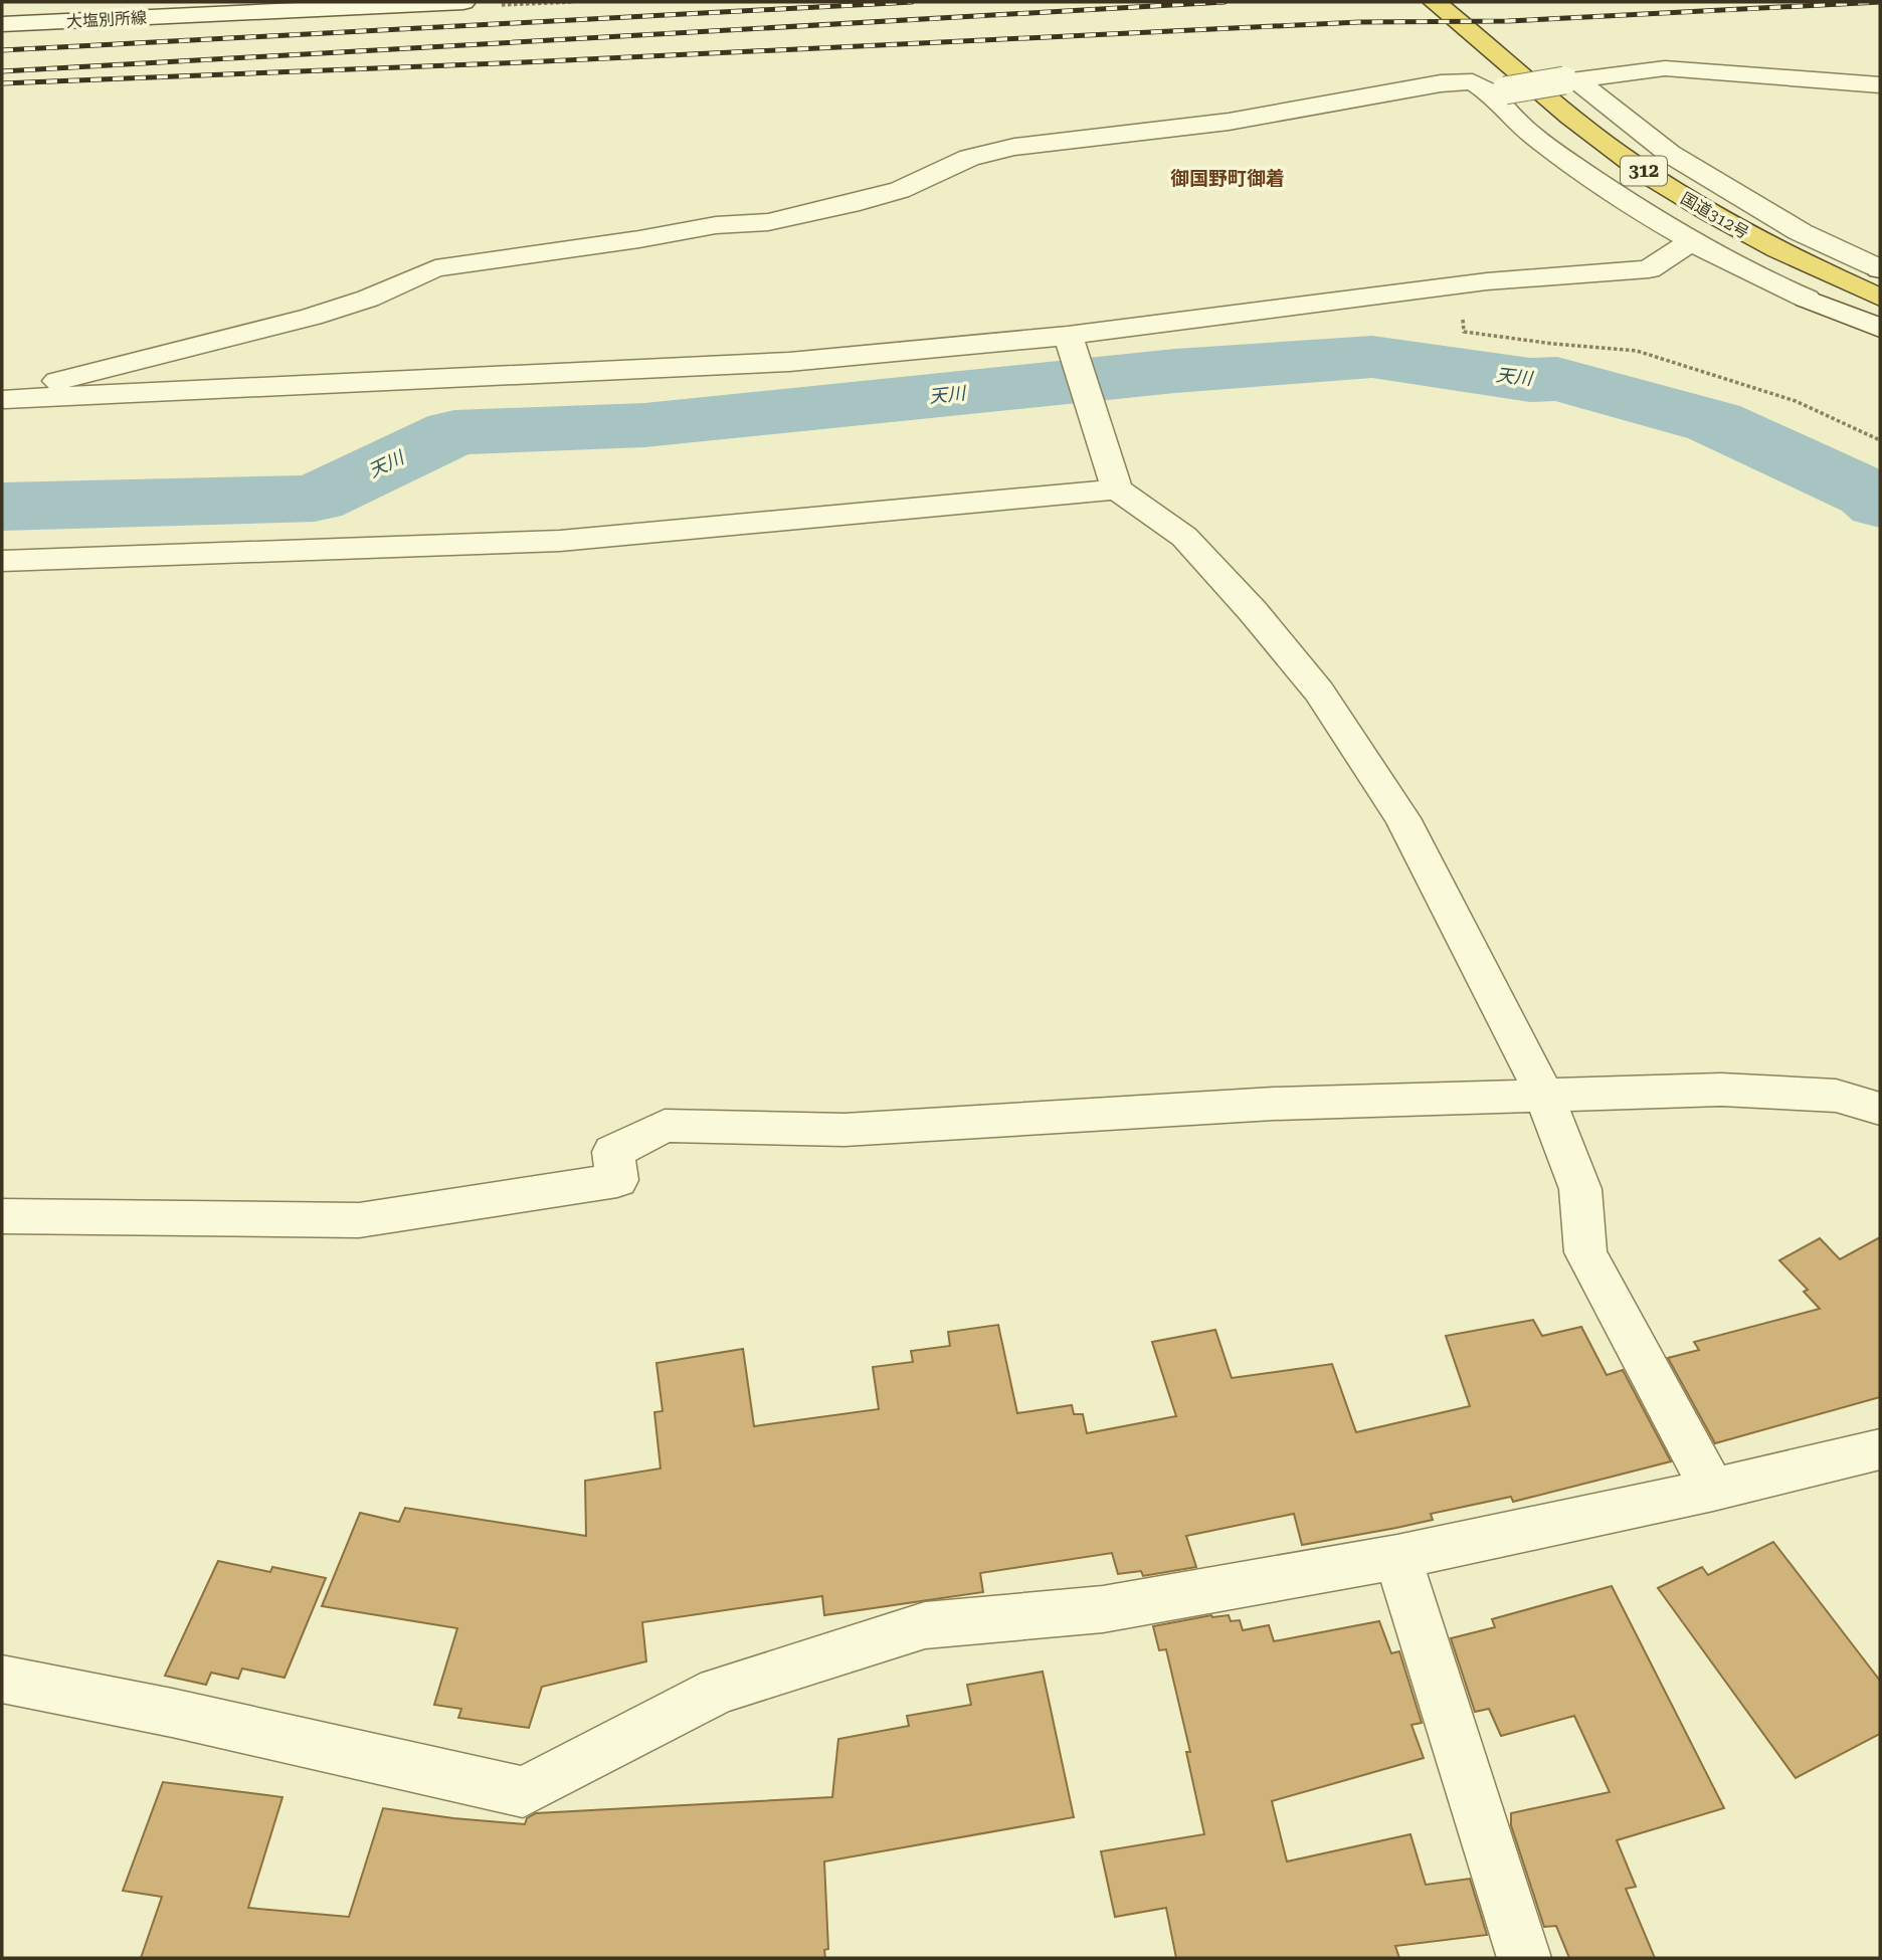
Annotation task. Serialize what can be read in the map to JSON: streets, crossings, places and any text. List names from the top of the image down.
{
  "streets": {
    "highway": ["312", "国道312号"],
    "street": ["大塩別所線"]
  },
  "districts": ["御国野町御着"],
  "water": ["天川"]
}
